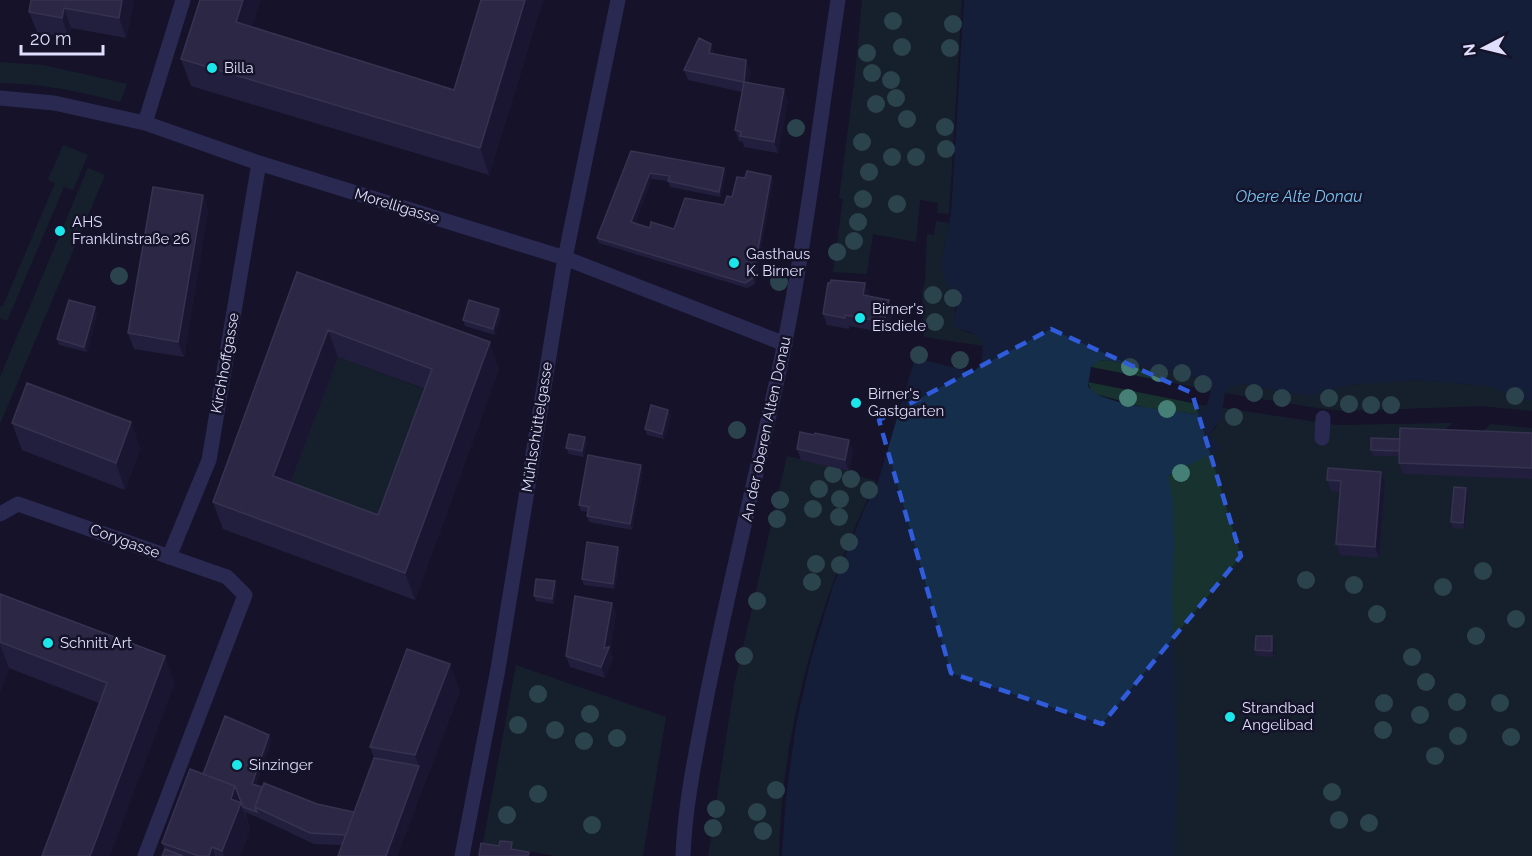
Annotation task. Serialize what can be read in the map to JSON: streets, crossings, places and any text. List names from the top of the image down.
{
  "streets": {
    "street": [
      "Morelligasse",
      "Kirchhoffgasse",
      "Mühlschüttelgasse",
      "An der oberen Alten Donau",
      "Corygasse"
    ]
  },
  "crossings": [
    ["Morelligasse", "Kirchhoffgasse"],
    ["Morelligasse", "Mühlschüttelgasse"],
    ["Morelligasse", "An der oberen Alten Donau"],
    ["Kirchhoffgasse", "Corygasse"]
  ],
  "water": ["Obere Alte Donau"],
  "places": [
    "Billa",
    "AHS Franklinstraße 26",
    "Gasthaus K. Birner",
    "Birner's Eisdiele",
    "Birner's Gastgarten",
    "Schnitt Art",
    "Strandbad Angelibad",
    "Sinzinger"
  ],
  "scale_bar": "20 m",
  "north": "left"
}
